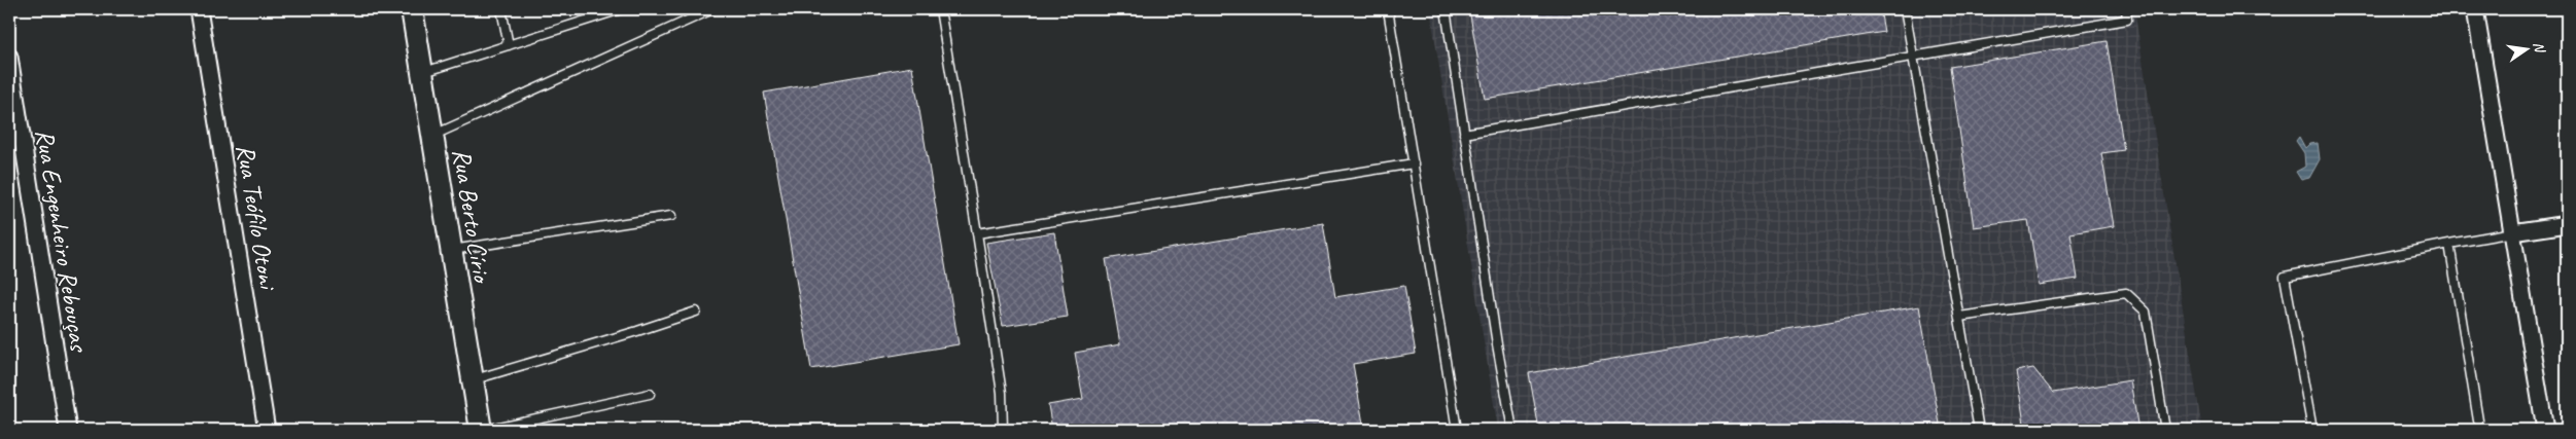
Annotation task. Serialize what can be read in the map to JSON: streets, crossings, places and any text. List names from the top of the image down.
{
  "streets": {
    "street": ["Rua Berto Círio", "Rua Teófilo Otoni", "Rua Engenheiro Rebouças"]
  },
  "north": "right"
}
